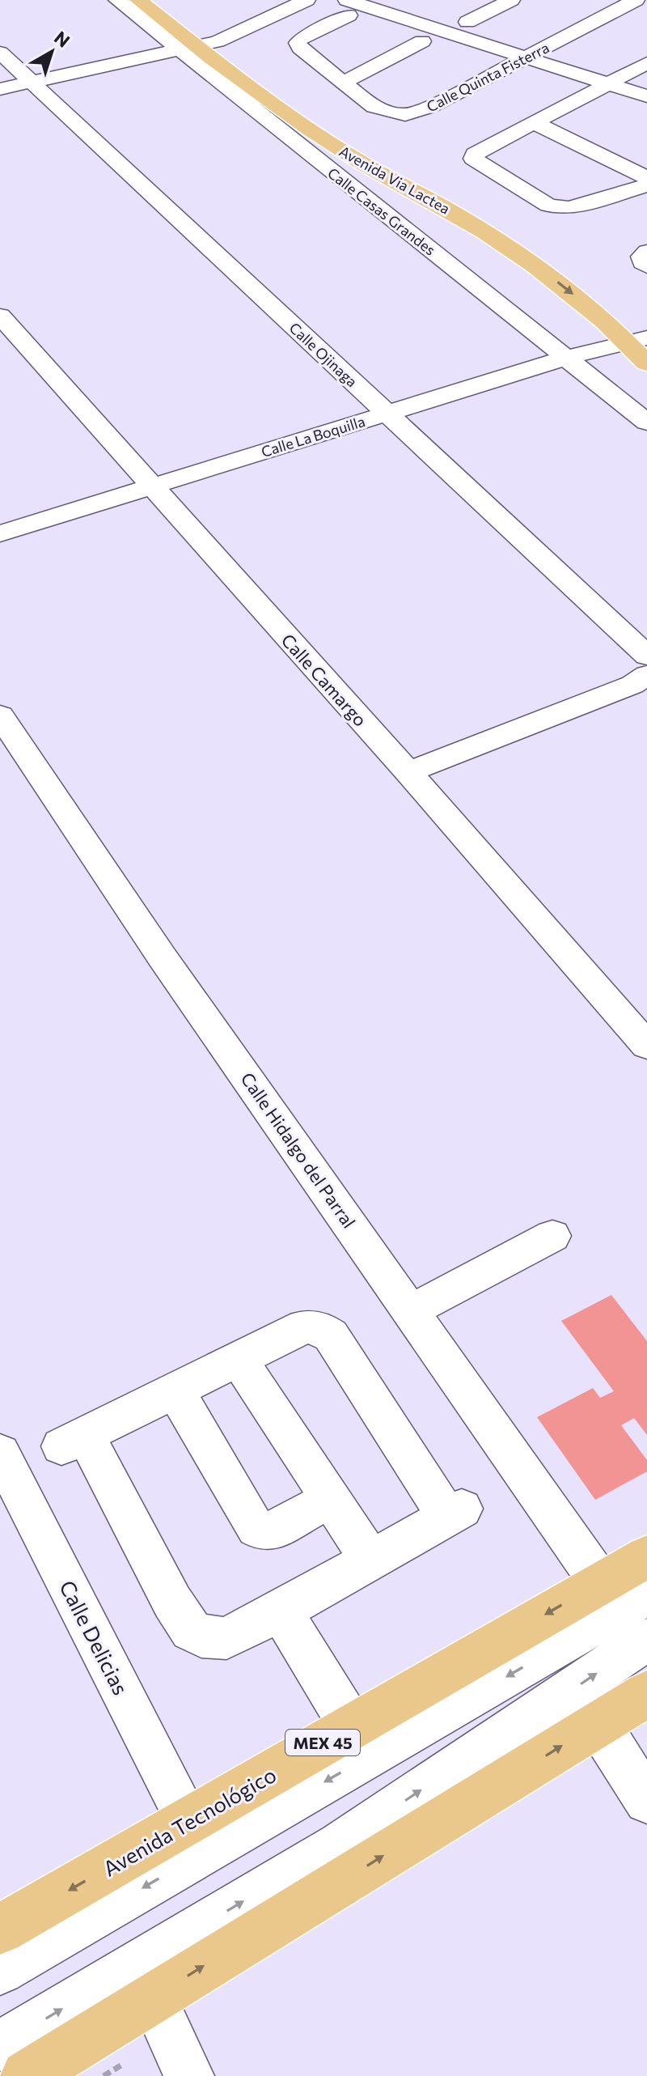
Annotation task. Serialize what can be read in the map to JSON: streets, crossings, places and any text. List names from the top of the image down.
{
  "streets": {
    "main road": ["Avenida Via Lactea", "MEX 45", "Avenida Tecnológico"],
    "street": [
      "Calle Quinta Fisterra",
      "Calle Casas Grandes",
      "Calle Ojinaga",
      "Calle La Boquilla",
      "Calle Camargo",
      "Calle Hidalgo del Parral",
      "Calle Delicias"
    ]
  },
  "crossings": [
    ["Avenida Via Lactea", "Calle Casas Grandes"],
    ["Avenida Via Lactea", "Calle La Boquilla"],
    ["Calle Casas Grandes", "Calle La Boquilla"],
    ["Calle Ojinaga", "Calle La Boquilla"],
    ["Calle La Boquilla", "Calle Camargo"],
    ["Calle Hidalgo del Parral", "Avenida Tecnológico"],
    ["Calle Delicias", "Avenida Tecnológico"]
  ],
  "north": "top right"
}
